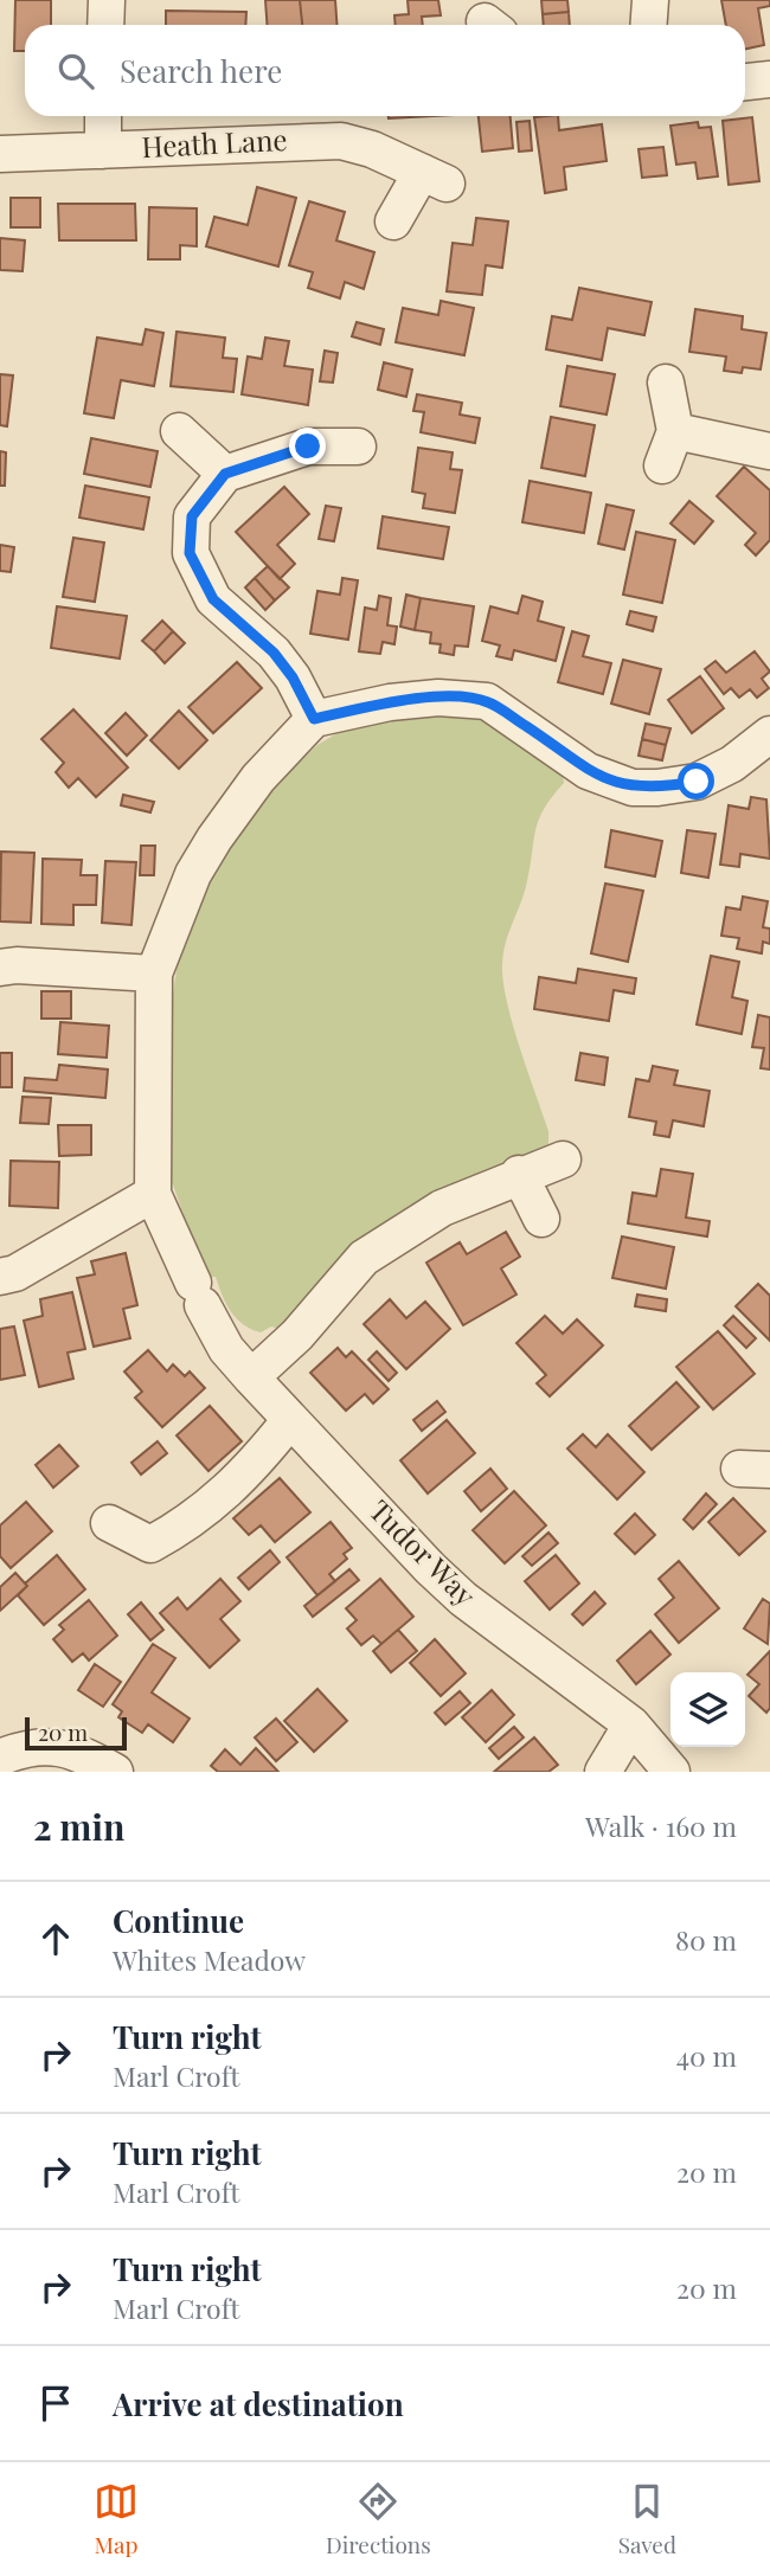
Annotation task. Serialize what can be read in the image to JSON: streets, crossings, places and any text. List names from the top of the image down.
{
  "streets": {
    "street": ["Heath Lane", "Tudor Way"]
  },
  "scale_bar": "20 m",
  "page": {
    "search": "Search here",
    "scale": "20 m",
    "heading": ["2 min", "Walk · 160 m"],
    "list": [
      ["Continue", "Whites Meadow", "80 m"],
      ["Turn right", "Marl Croft", "40 m"],
      ["Turn right", "Marl Croft", "20 m"],
      ["Turn right", "Marl Croft", "20 m"],
      "Arrive at destination"
    ],
    "nav": ["Map", "Directions", "Saved"]
  }
}
